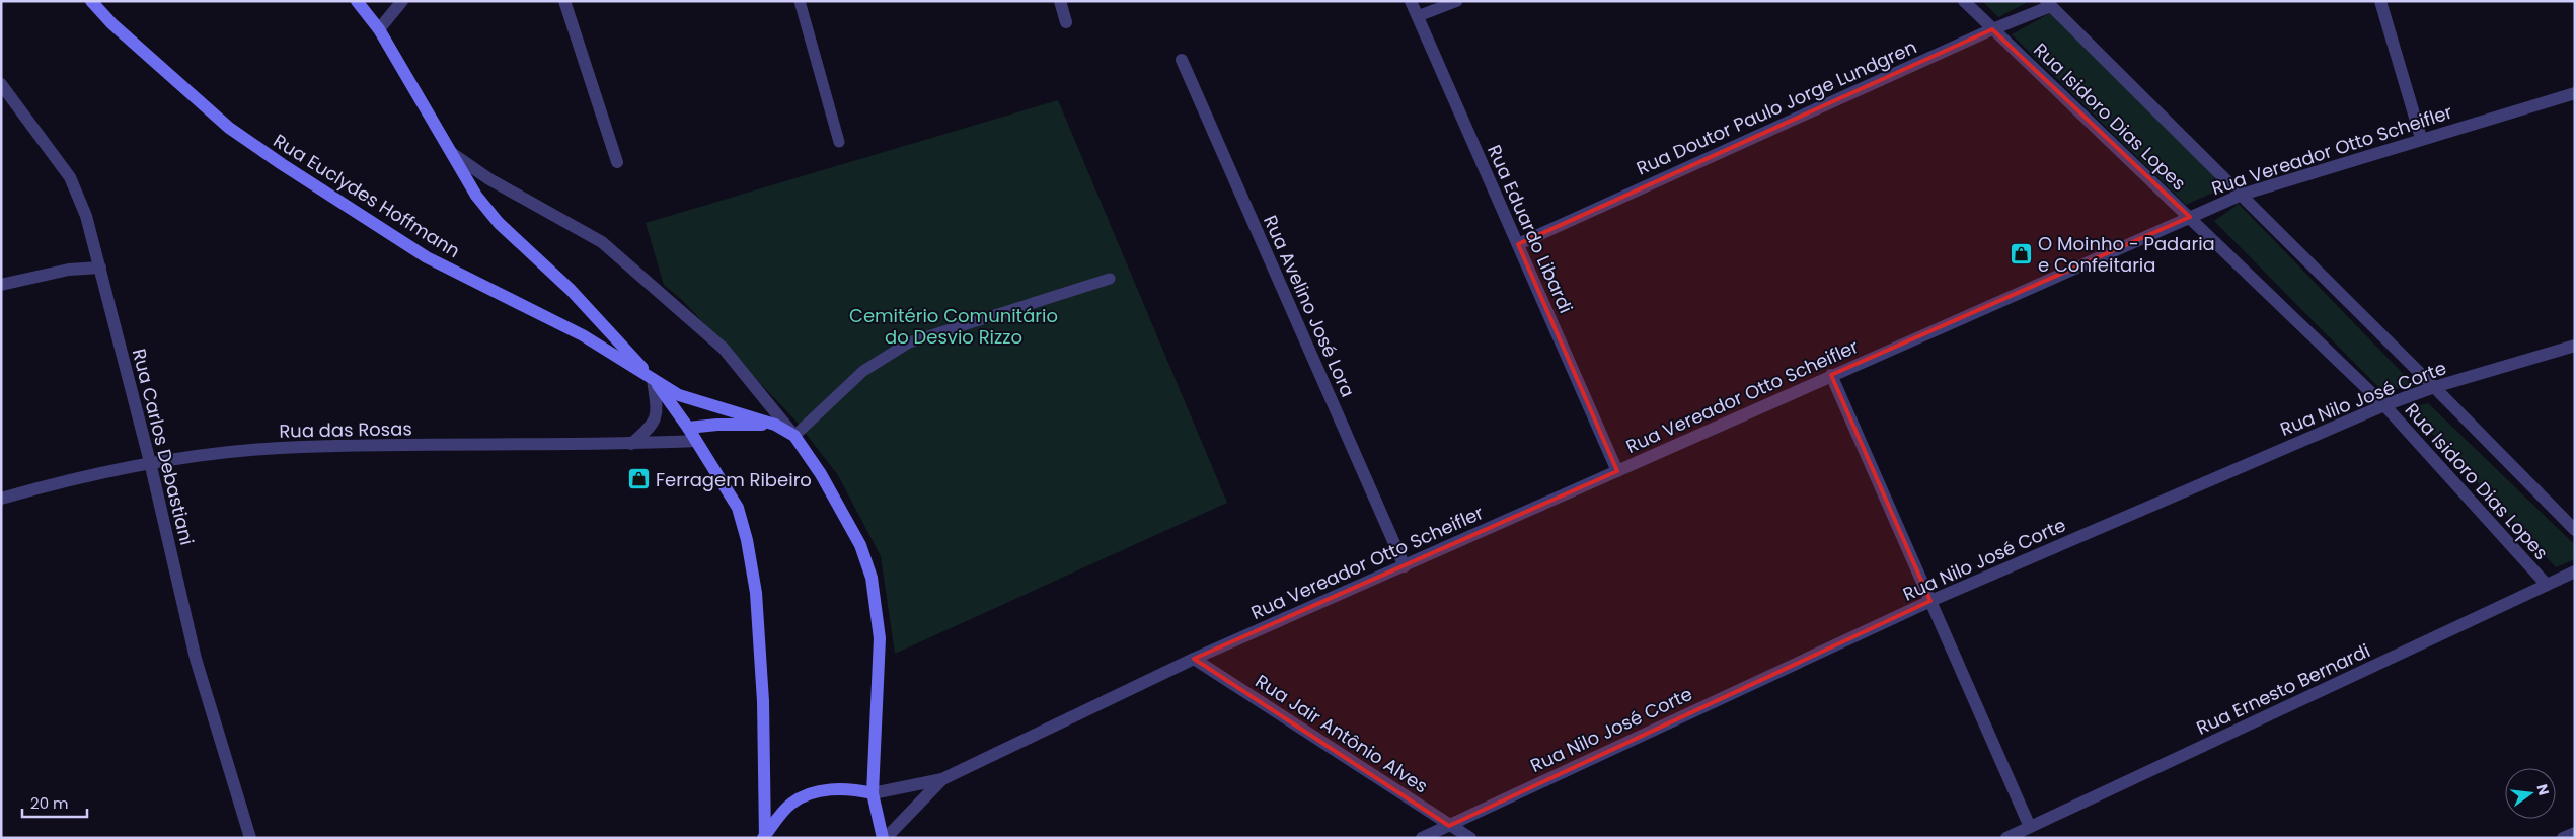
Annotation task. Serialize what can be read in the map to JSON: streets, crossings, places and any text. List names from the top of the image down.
{
  "streets": {
    "street": [
      "Rua Doutor Paulo Jorge Lundgren",
      "Rua Isidoro Dias Lopes",
      "Rua Vereador Otto Scheifler",
      "Rua Euclydes Hoffmann",
      "Rua Eduardo Libardi",
      "Rua Avelino José Lora",
      "Rua Nilo José Corte",
      "Rua das Rosas",
      "Rua Carlos Debastiani",
      "Rua Ernesto Bernardi",
      "Rua Jair Antônio Alves"
    ]
  },
  "crossings": [
    ["Rua Doutor Paulo Jorge Lundgren", "Rua Isidoro Dias Lopes"],
    ["Rua Doutor Paulo Jorge Lundgren", "Rua Eduardo Libardi"],
    ["Rua Isidoro Dias Lopes", "Rua Vereador Otto Scheifler"],
    ["Rua Isidoro Dias Lopes", "Rua Nilo José Corte"],
    ["Rua Isidoro Dias Lopes", "Rua Ernesto Bernardi"],
    ["Rua Vereador Otto Scheifler", "Rua Eduardo Libardi"],
    ["Rua Vereador Otto Scheifler", "Rua Avelino José Lora"],
    ["Rua Vereador Otto Scheifler", "Rua Jair Antônio Alves"],
    ["Rua Nilo José Corte", "Rua Jair Antônio Alves"],
    ["Rua das Rosas", "Rua Carlos Debastiani"]
  ],
  "parks": ["Cemitério Comunitário do Desvio Rizzo"],
  "places": {
    "shop": ["O Moinho - Padaria e Confeitaria", "Ferragem Ribeiro"]
  },
  "scale_bar": "20 m",
  "north": "right"
}
